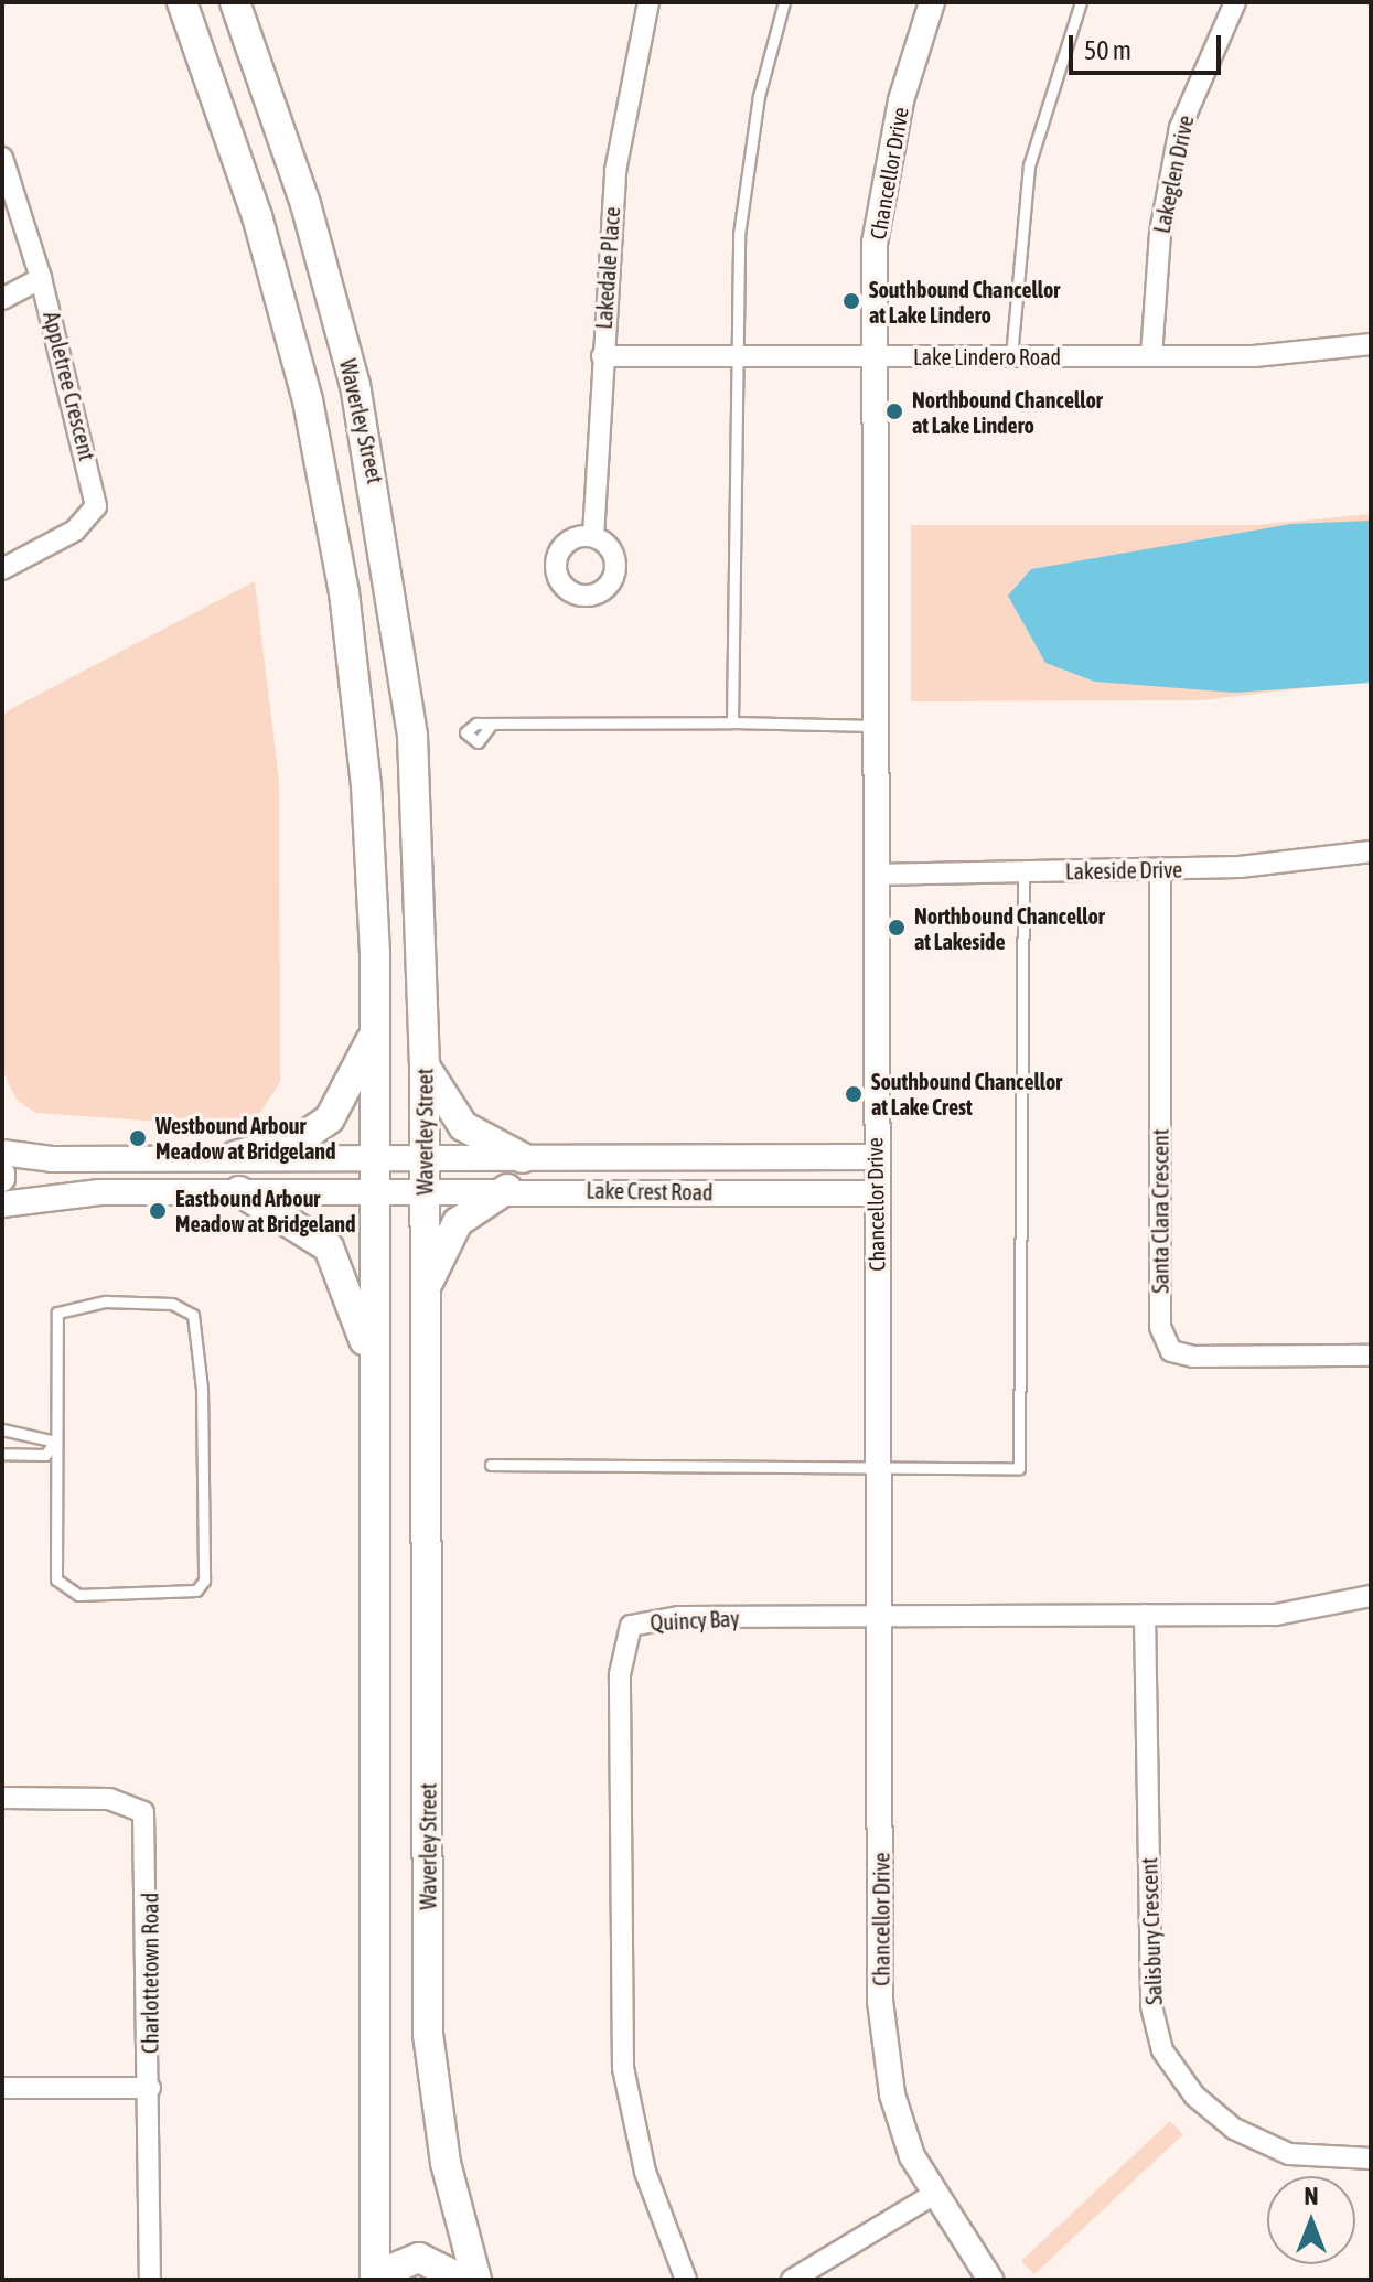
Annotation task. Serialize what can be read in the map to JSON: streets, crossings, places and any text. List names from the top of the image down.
{
  "streets": {
    "main road": ["Waverley Street"],
    "street": [
      "Chancellor Drive",
      "Lakeglen Drive",
      "Lakedale Place",
      "Lake Lindero Road",
      "Appletree Crescent",
      "Lakeside Drive",
      "Lake Crest Road",
      "Santa Clara Crescent",
      "Quincy Bay",
      "Salisbury Crescent",
      "Charlottetown Road"
    ]
  },
  "crossings": [
    ["Chancellor Drive", "Lake Lindero Road"],
    ["Chancellor Drive", "Lakeside Drive"],
    ["Chancellor Drive", "Lake Crest Road"],
    ["Chancellor Drive", "Quincy Bay"],
    ["Lakeglen Drive", "Lake Lindero Road"],
    ["Lakedale Place", "Lake Lindero Road"],
    ["Waverley Street", "Lake Crest Road"],
    ["Lakeside Drive", "Santa Clara Crescent"],
    ["Quincy Bay", "Salisbury Crescent"]
  ],
  "places": [
    "Southbound Chancellor at Lake Lindero",
    "Northbound Chancellor at Lake Lindero",
    "Northbound Chancellor at Lakeside",
    "Southbound Chancellor at Lake Crest",
    "Westbound Arbour Meadow at Bridgeland",
    "Eastbound Arbour Meadow at Bridgeland"
  ],
  "scale_bar": "50 m",
  "north": "top"
}
